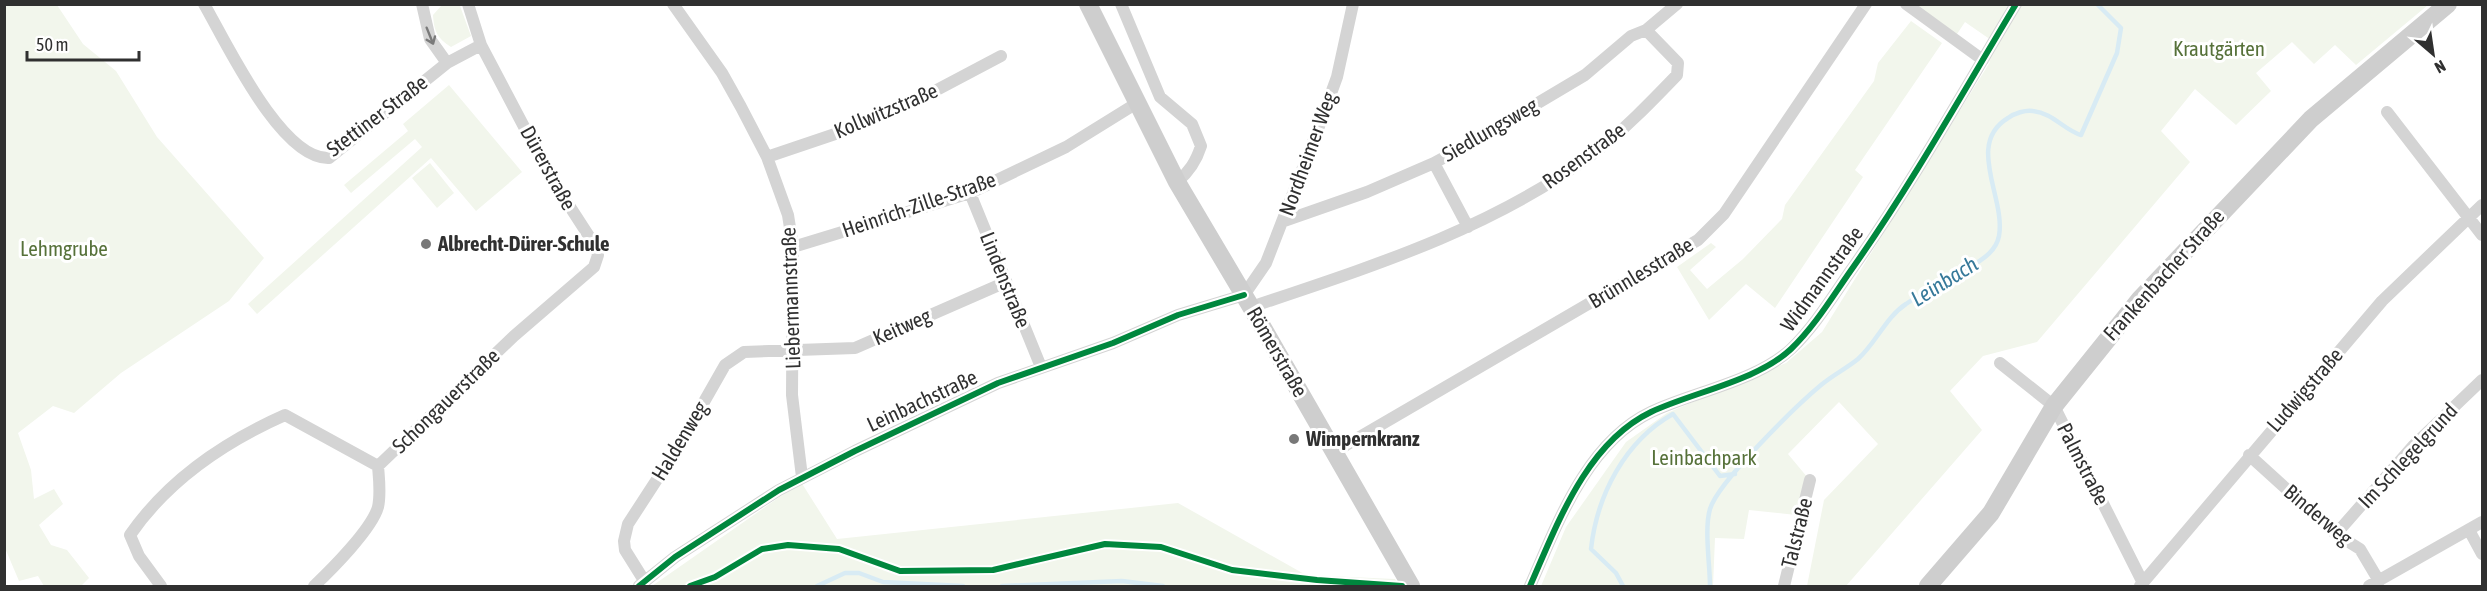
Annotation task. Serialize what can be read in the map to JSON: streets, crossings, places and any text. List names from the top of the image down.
{
  "streets": {
    "main road": ["Frankenbacher Straße", "Römerstraße"],
    "street": [
      "Kollwitzstraße",
      "Stettiner Straße",
      "Siedlungsweg",
      "Nordheimer Weg",
      "Rosenstraße",
      "Dürerstraße",
      "Heinrich-Zille-Straße",
      "Brünnlesstraße",
      "Widmannstraße",
      "Lindenstraße",
      "Liebermannstraße",
      "Keitweg",
      "Ludwigstraße",
      "Schongauerstraße",
      "Leinbachstraße",
      "Haldenweg",
      "Im Schlegelgrund",
      "Palmstraße",
      "Binderweg",
      "Talstraße"
    ]
  },
  "crossings": [
    ["Kollwitzstraße", "Liebermannstraße"],
    ["Stettiner Straße", "Dürerstraße"],
    ["Siedlungsweg", "Nordheimer Weg"],
    ["Siedlungsweg", "Rosenstraße"],
    ["Nordheimer Weg", "Rosenstraße"],
    ["Nordheimer Weg", "Römerstraße"],
    ["Nordheimer Weg", "Leinbachstraße"],
    ["Rosenstraße", "Römerstraße"],
    ["Rosenstraße", "Leinbachstraße"],
    ["Dürerstraße", "Schongauerstraße"],
    ["Heinrich-Zille-Straße", "Lindenstraße"],
    ["Heinrich-Zille-Straße", "Liebermannstraße"],
    ["Heinrich-Zille-Straße", "Römerstraße"],
    ["Brünnlesstraße", "Römerstraße"],
    ["Frankenbacher Straße", "Palmstraße"],
    ["Lindenstraße", "Keitweg"],
    ["Lindenstraße", "Leinbachstraße"],
    ["Liebermannstraße", "Keitweg"],
    ["Liebermannstraße", "Leinbachstraße"],
    ["Liebermannstraße", "Haldenweg"],
    ["Keitweg", "Haldenweg"],
    ["Römerstraße", "Leinbachstraße"],
    ["Ludwigstraße", "Palmstraße"],
    ["Ludwigstraße", "Binderweg"],
    ["Leinbachstraße", "Haldenweg"],
    ["Im Schlegelgrund", "Binderweg"]
  ],
  "water": ["Leinbach"],
  "parks": ["Krautgärten", "Lehmgrube", "Leinbachpark"],
  "places": ["Albrecht-Dürer-Schule", "Wimpernkranz"],
  "scale_bar": "50 m",
  "north": "bottom right"
}
